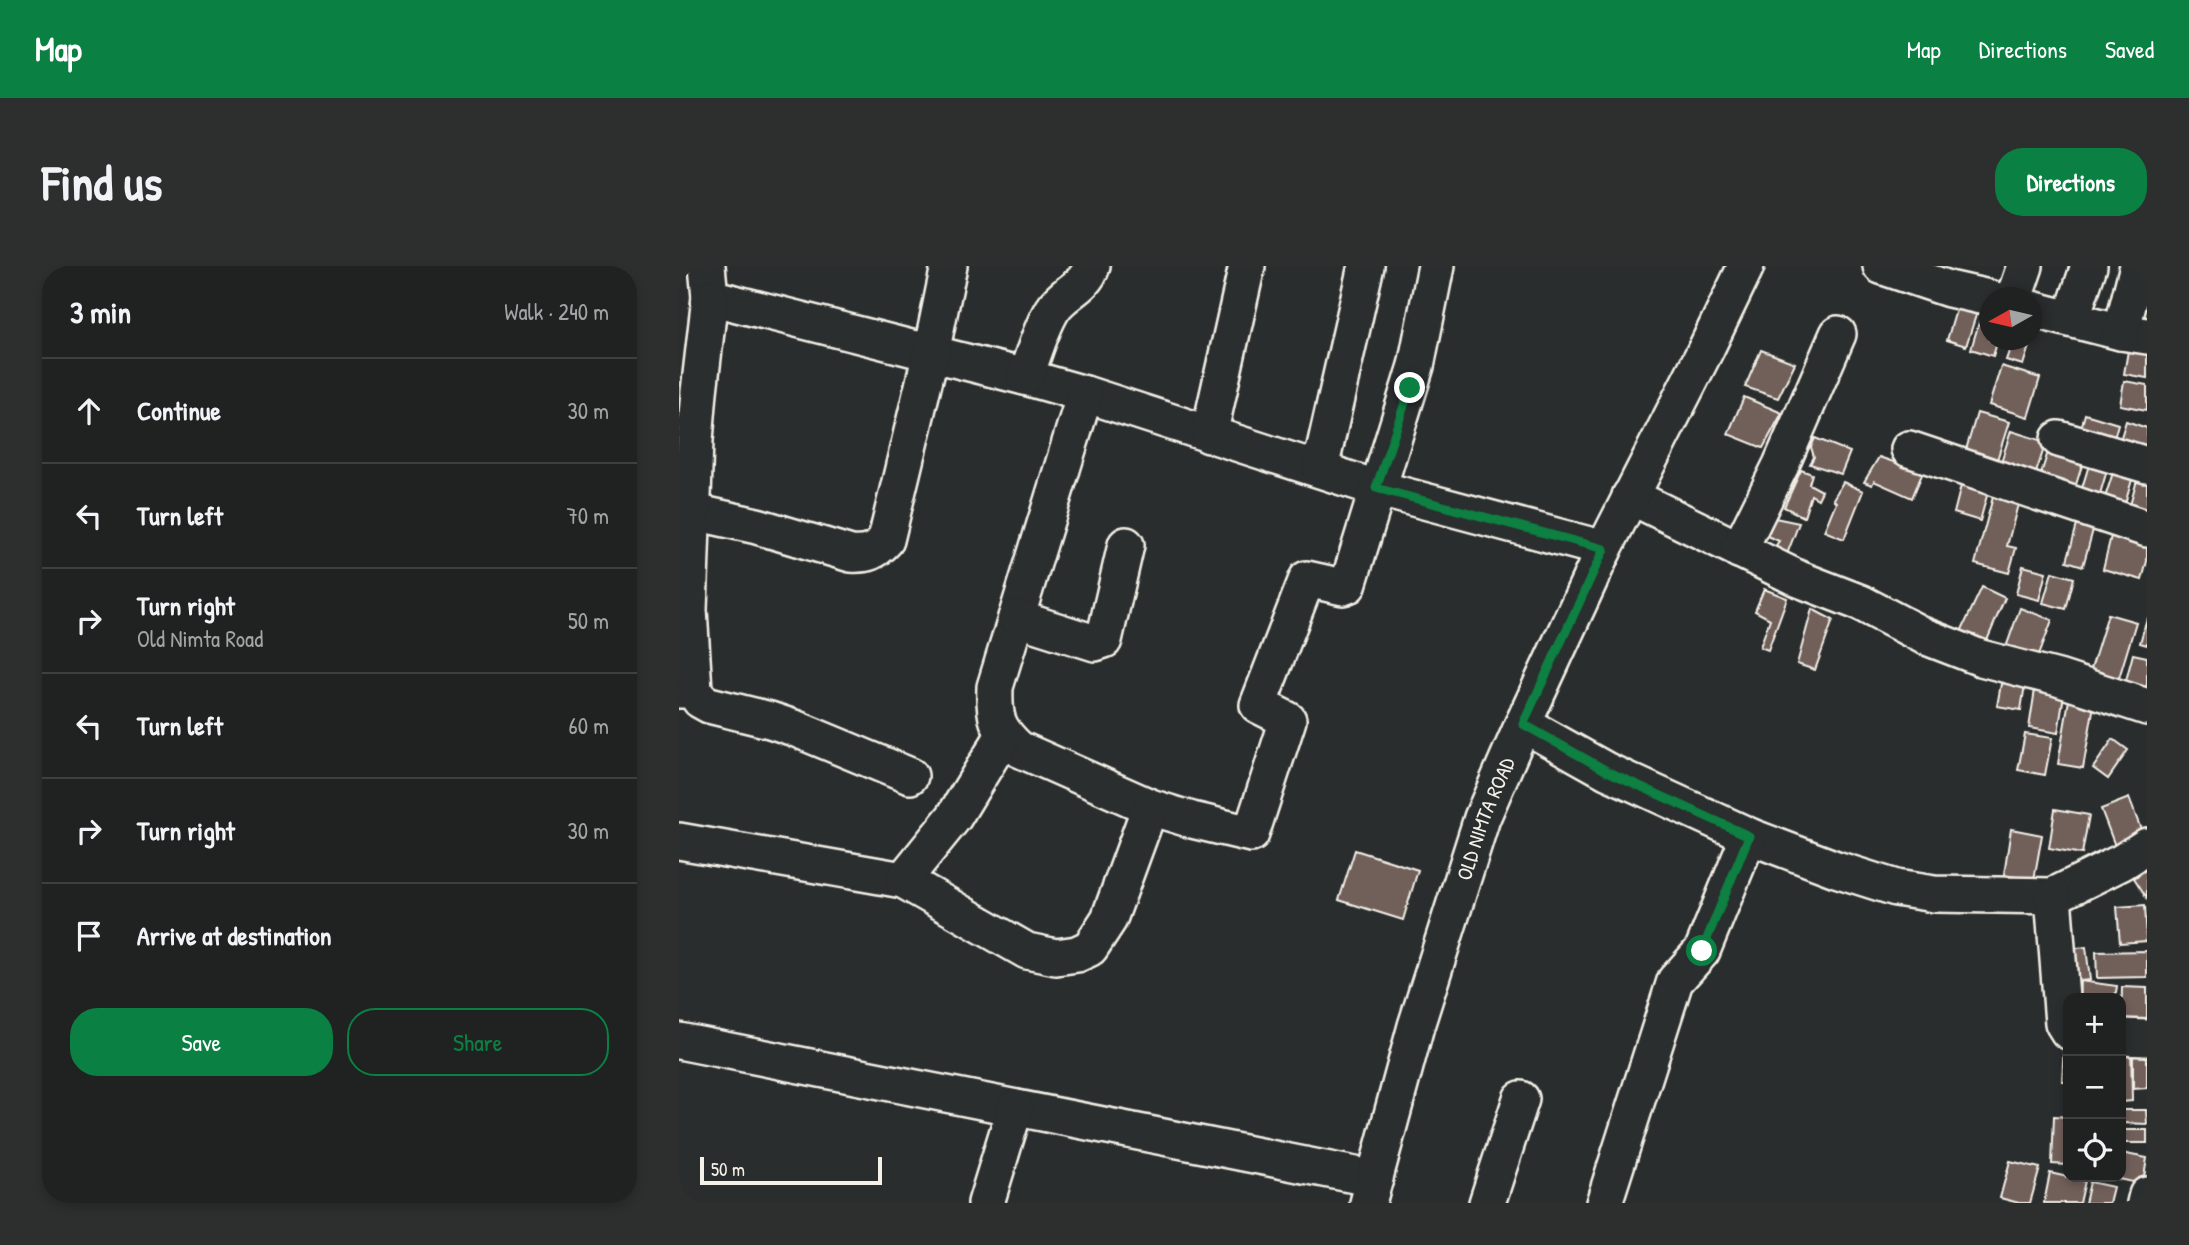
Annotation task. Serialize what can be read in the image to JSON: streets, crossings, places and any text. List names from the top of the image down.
{
  "streets": {
    "street": ["OLD NIMTA ROAD"]
  },
  "scale_bar": "50 m",
  "north": "left",
  "page": {
    "header": "Map",
    "nav": ["Map", "Directions", "Saved"],
    "buttons": [
      "Directions",
      ["Save", "Share"]
    ],
    "title": "Find us",
    "heading": ["3 min", "Walk · 240 m"],
    "list": [
      ["Continue", "30 m"],
      ["Turn left", "70 m"],
      ["Turn right", "Old Nimta Road", "50 m"],
      ["Turn left", "60 m"],
      ["Turn right", "30 m"],
      "Arrive at destination"
    ],
    "map_buttons": ["+", "−"],
    "scale": "50 m"
  }
}
